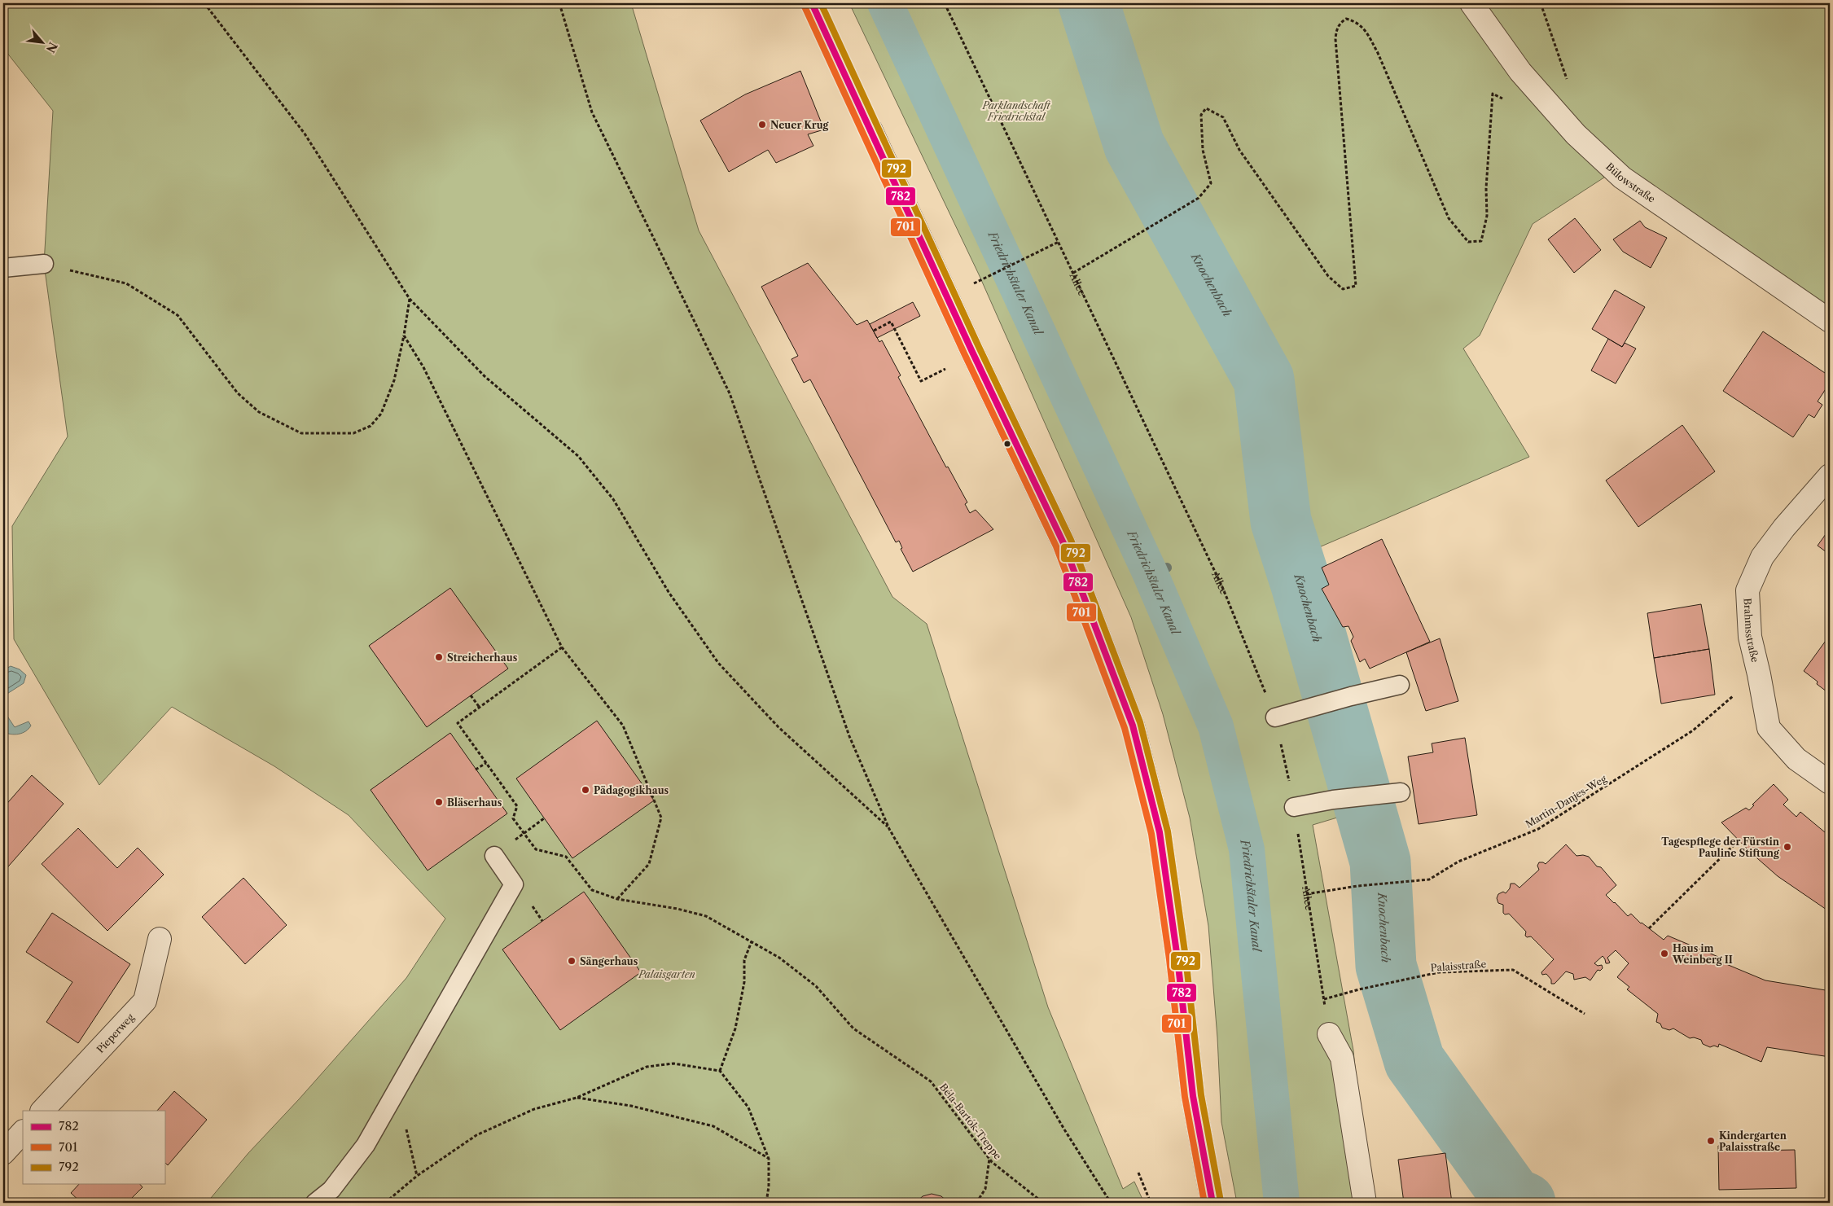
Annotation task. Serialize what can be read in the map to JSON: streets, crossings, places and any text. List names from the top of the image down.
{
  "streets": {
    "street": ["Bülowstraße", "Brahmsstraße", "Pieperweg"],
    "path": [
      "Allee",
      "Martin-Danjes-Weg",
      "Palaisstraße",
      "Béla-Bartók-Treppe"
    ]
  },
  "crossings": [
    ["Allee", "Martin-Danjes-Weg"],
    ["Allee", "Palaisstraße"],
    ["Brahmsstraße", "Martin-Danjes-Weg"]
  ],
  "water": ["Friedrichstaler Kanal", "Knochenbach"],
  "parks": ["Parklandschaft Friedrichstal", "Palaisgarten"],
  "places": [
    "Neuer Krug",
    "Streicherhaus",
    "Pädagogikhaus",
    "Bläserhaus",
    "Tagespflege der Fürstin Pauline Stiftung",
    "Haus im Weinberg II",
    "Sängerhaus",
    "Kindergarten Palaisstraße"
  ],
  "lines": ["transit line 782", "transit line 792", "transit line 701"],
  "legend": ["782", "701", "792"],
  "north": "bottom right"
}
